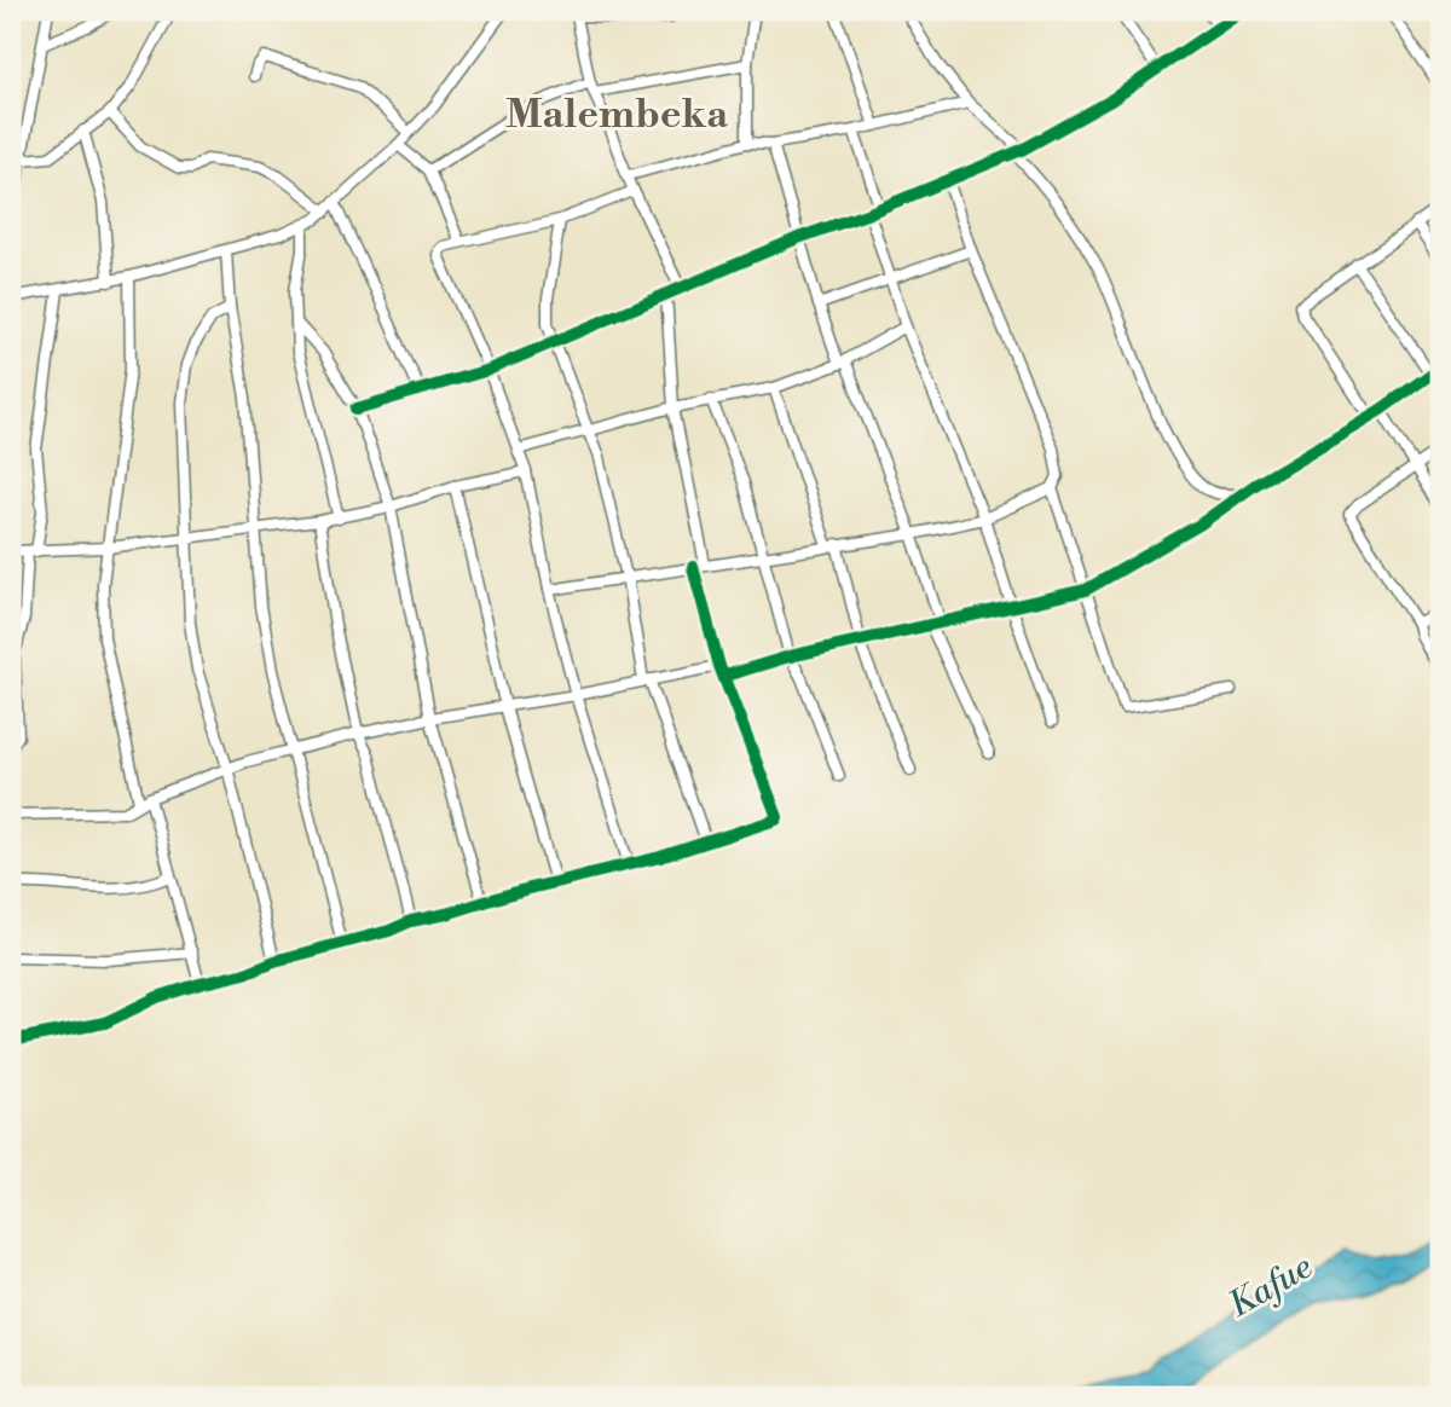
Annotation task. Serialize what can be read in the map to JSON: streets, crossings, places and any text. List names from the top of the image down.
{
  "districts": ["Malembeka"],
  "water": ["Kafue"]
}
